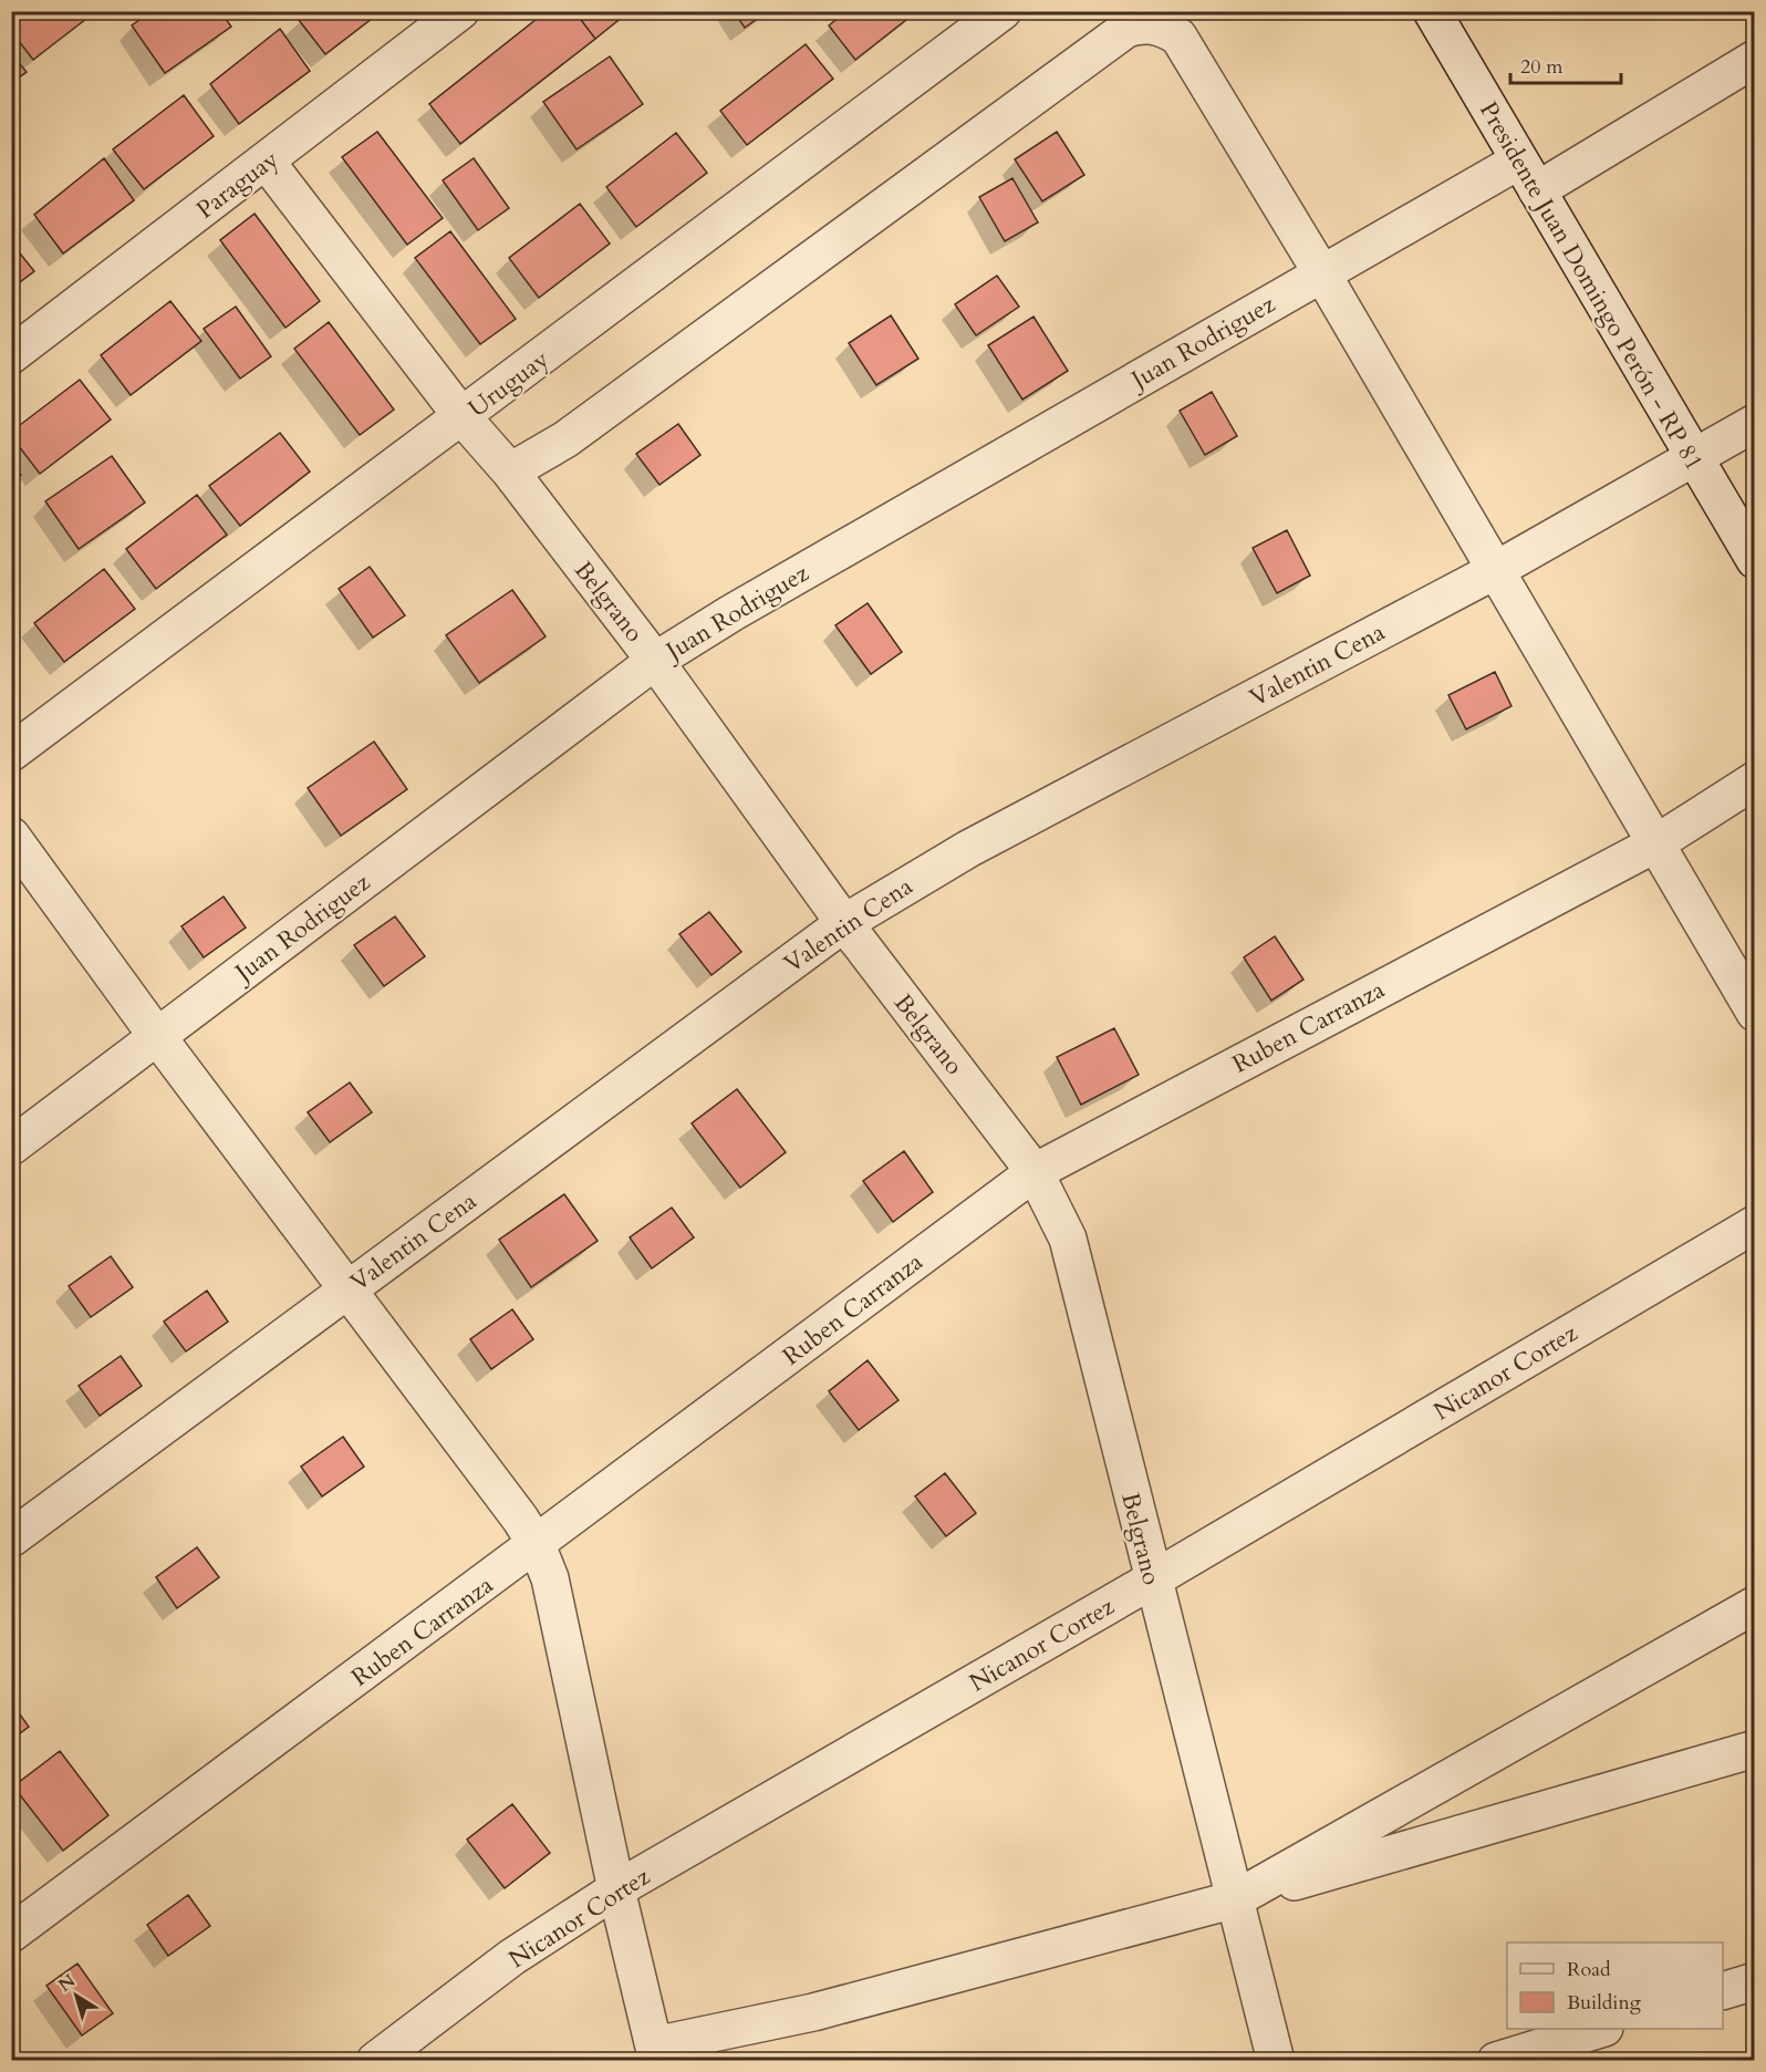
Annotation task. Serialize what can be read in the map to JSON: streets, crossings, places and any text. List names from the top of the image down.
{
  "streets": {
    "street": [
      "Paraguay",
      "Presidente Juan Domingo Perón - RP 81",
      "Juan Rodriguez",
      "Uruguay",
      "Belgrano",
      "Valentin Cena",
      "Ruben Carranza",
      "Nicanor Cortez"
    ]
  },
  "crossings": [
    ["Paraguay", "Belgrano"],
    ["Presidente Juan Domingo Perón - RP 81", "Juan Rodriguez"],
    ["Presidente Juan Domingo Perón - RP 81", "Valentin Cena"],
    ["Juan Rodriguez", "Belgrano"],
    ["Uruguay", "Belgrano"],
    ["Belgrano", "Valentin Cena"],
    ["Belgrano", "Ruben Carranza"],
    ["Belgrano", "Nicanor Cortez"]
  ],
  "legend": ["Road", "Building"],
  "scale_bar": "20 m",
  "north": "top left"
}
